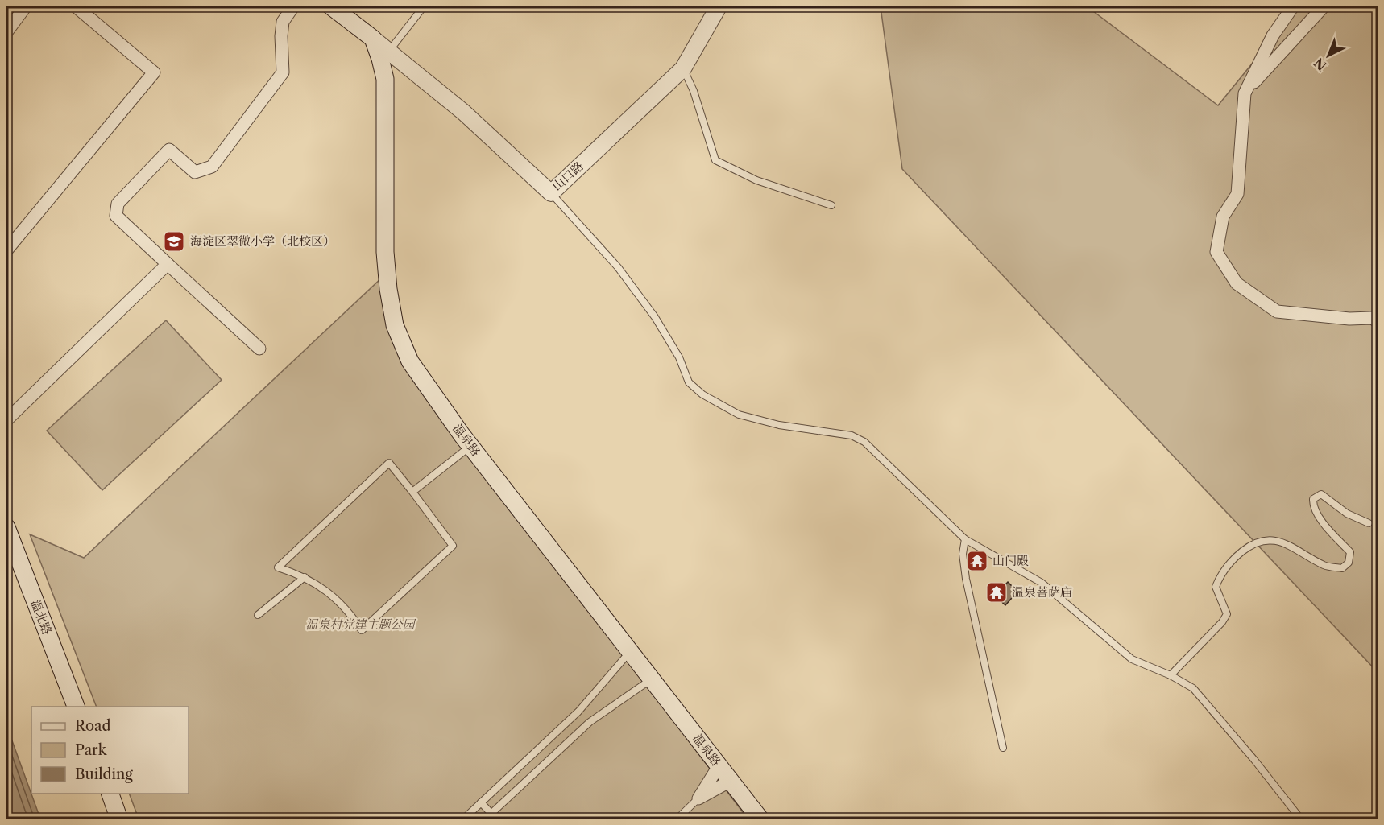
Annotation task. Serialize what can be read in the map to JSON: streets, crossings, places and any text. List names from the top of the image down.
{
  "streets": {
    "main road": ["温泉路", "温北路"],
    "street": ["山口路"]
  },
  "crossings": [
    ["山口路", "温泉路"]
  ],
  "parks": ["温泉村党建主题公园"],
  "places": {
    "school or university": ["海淀区翠微小学（北校区）"],
    "temple": ["山门殿", "温泉菩萨庙"]
  },
  "legend": ["Road", "Park", "Building"],
  "north": "bottom left"
}
